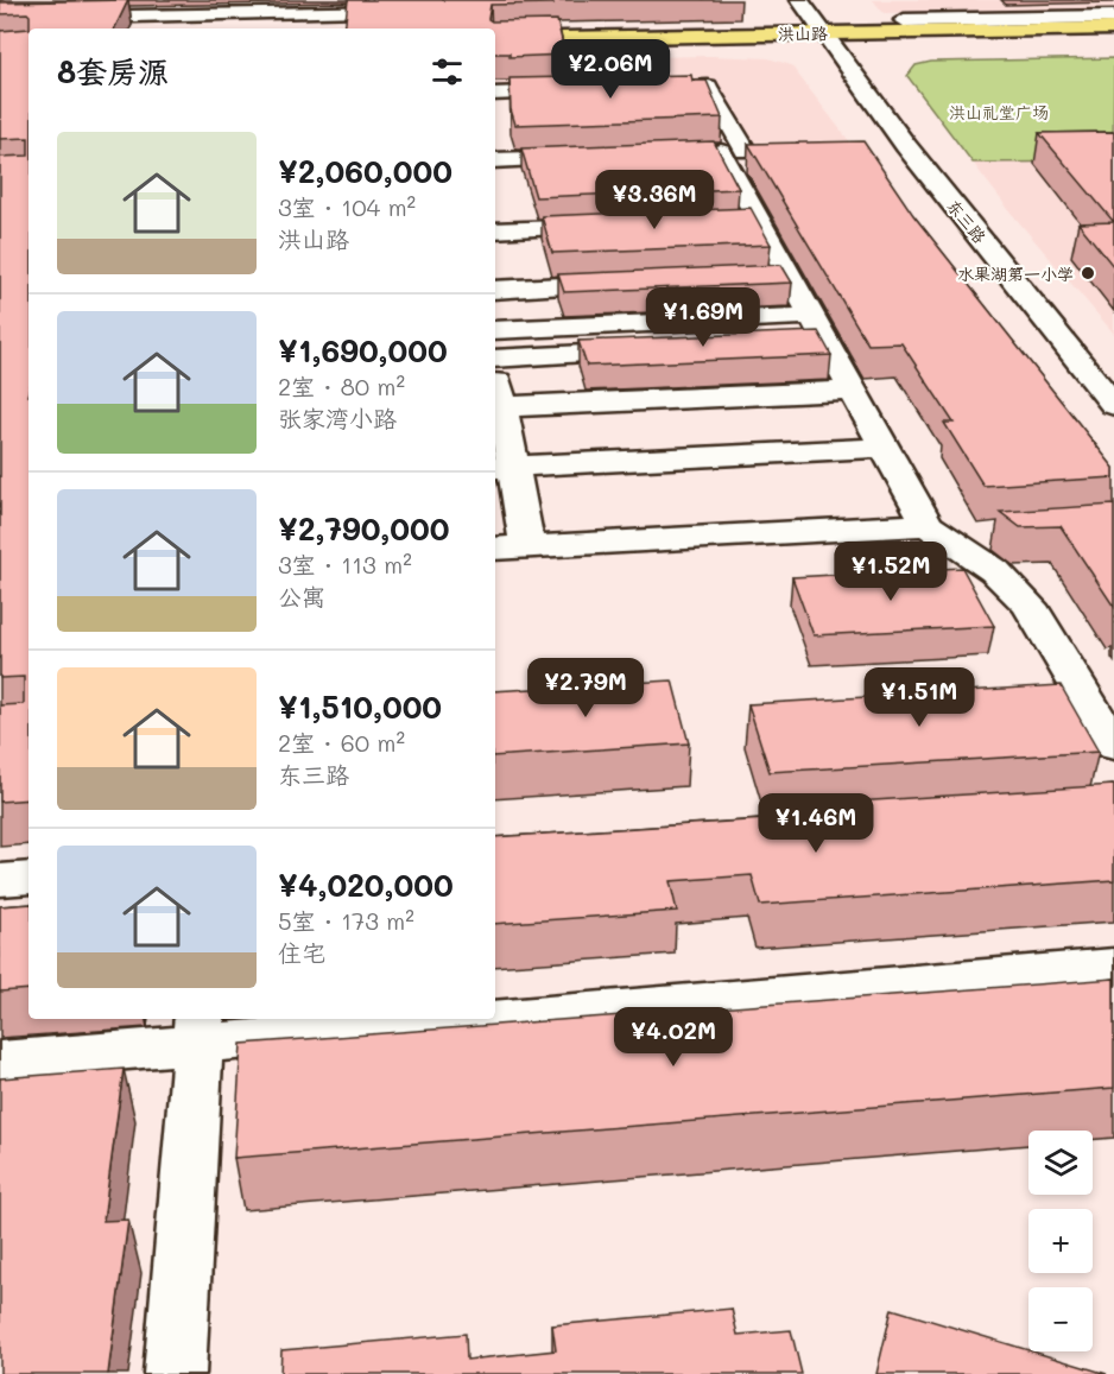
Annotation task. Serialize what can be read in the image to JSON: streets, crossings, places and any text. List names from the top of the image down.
{
  "streets": {
    "main road": ["洪山路"],
    "street": ["东三路"]
  },
  "crossings": [
    ["洪山路", "东三路"]
  ],
  "parks": ["洪山礼堂广场"],
  "places": ["水果湖第一小学"],
  "page": {
    "heading": "8套房源",
    "price": [
      "¥2.06M",
      "¥3.36M",
      "¥1.69M",
      "¥1.52M",
      "¥2.79M",
      "¥1.51M",
      "¥1.46M",
      "¥4.02M"
    ],
    "list": [
      {
        "name": "¥2,060,000",
        "note": "3室 · 104 m² · 洪山路"
      },
      {
        "name": "¥1,690,000",
        "note": "2室 · 80 m² · 张家湾小路"
      },
      {
        "name": "¥2,790,000",
        "note": "3室 · 113 m² · 公寓"
      },
      {
        "name": "¥1,510,000",
        "note": "2室 · 60 m² · 东三路"
      },
      {
        "name": "¥4,020,000",
        "note": "5室 · 173 m² · 住宅"
      }
    ],
    "map_buttons": ["+", "−"]
  }
}
